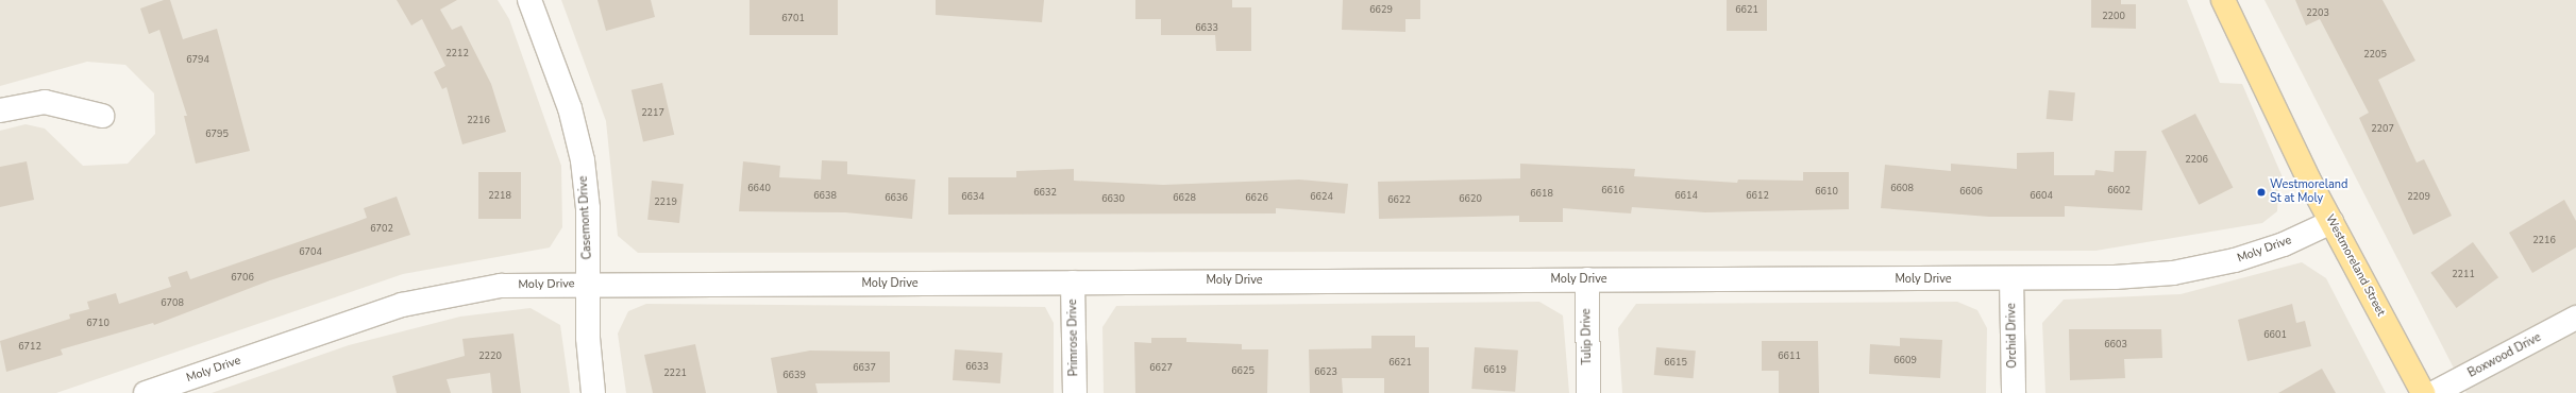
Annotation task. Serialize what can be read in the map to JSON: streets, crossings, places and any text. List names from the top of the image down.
{
  "streets": {
    "main road": ["Westmoreland Street"],
    "street": [
      "Casemont Drive",
      "Moly Drive",
      "Orchid Drive",
      "Tulip Drive",
      "Primrose Drive",
      "Boxwood Drive"
    ]
  },
  "crossings": [
    ["Casemont Drive", "Moly Drive"],
    ["Moly Drive", "Westmoreland Street"],
    ["Moly Drive", "Orchid Drive"],
    ["Moly Drive", "Tulip Drive"],
    ["Moly Drive", "Primrose Drive"]
  ],
  "places": ["Westmoreland St at Moly"],
  "house_numbers": [
    "6629",
    "6621",
    "2203",
    "2200",
    "6701",
    "6633",
    "2212",
    "2205",
    "6794",
    "2217",
    "2216",
    "2207",
    "6795",
    "2206",
    "6640",
    "6608",
    "6616",
    "6602",
    "6610",
    "6606",
    "6632",
    "6618",
    "2218",
    "6638",
    "6614",
    "6612",
    "6604",
    "6634",
    "6624",
    "2209",
    "6636",
    "6628",
    "6626",
    "6630",
    "6620",
    "6622",
    "2219",
    "6702",
    "2216",
    "6704",
    "2211",
    "6706",
    "6708",
    "6710",
    "6601",
    "6603",
    "6712",
    "2220",
    "6611",
    "6609",
    "6621",
    "6615",
    "6633",
    "6637",
    "6627",
    "6619",
    "6625",
    "6623",
    "2221",
    "6639"
  ]
}
